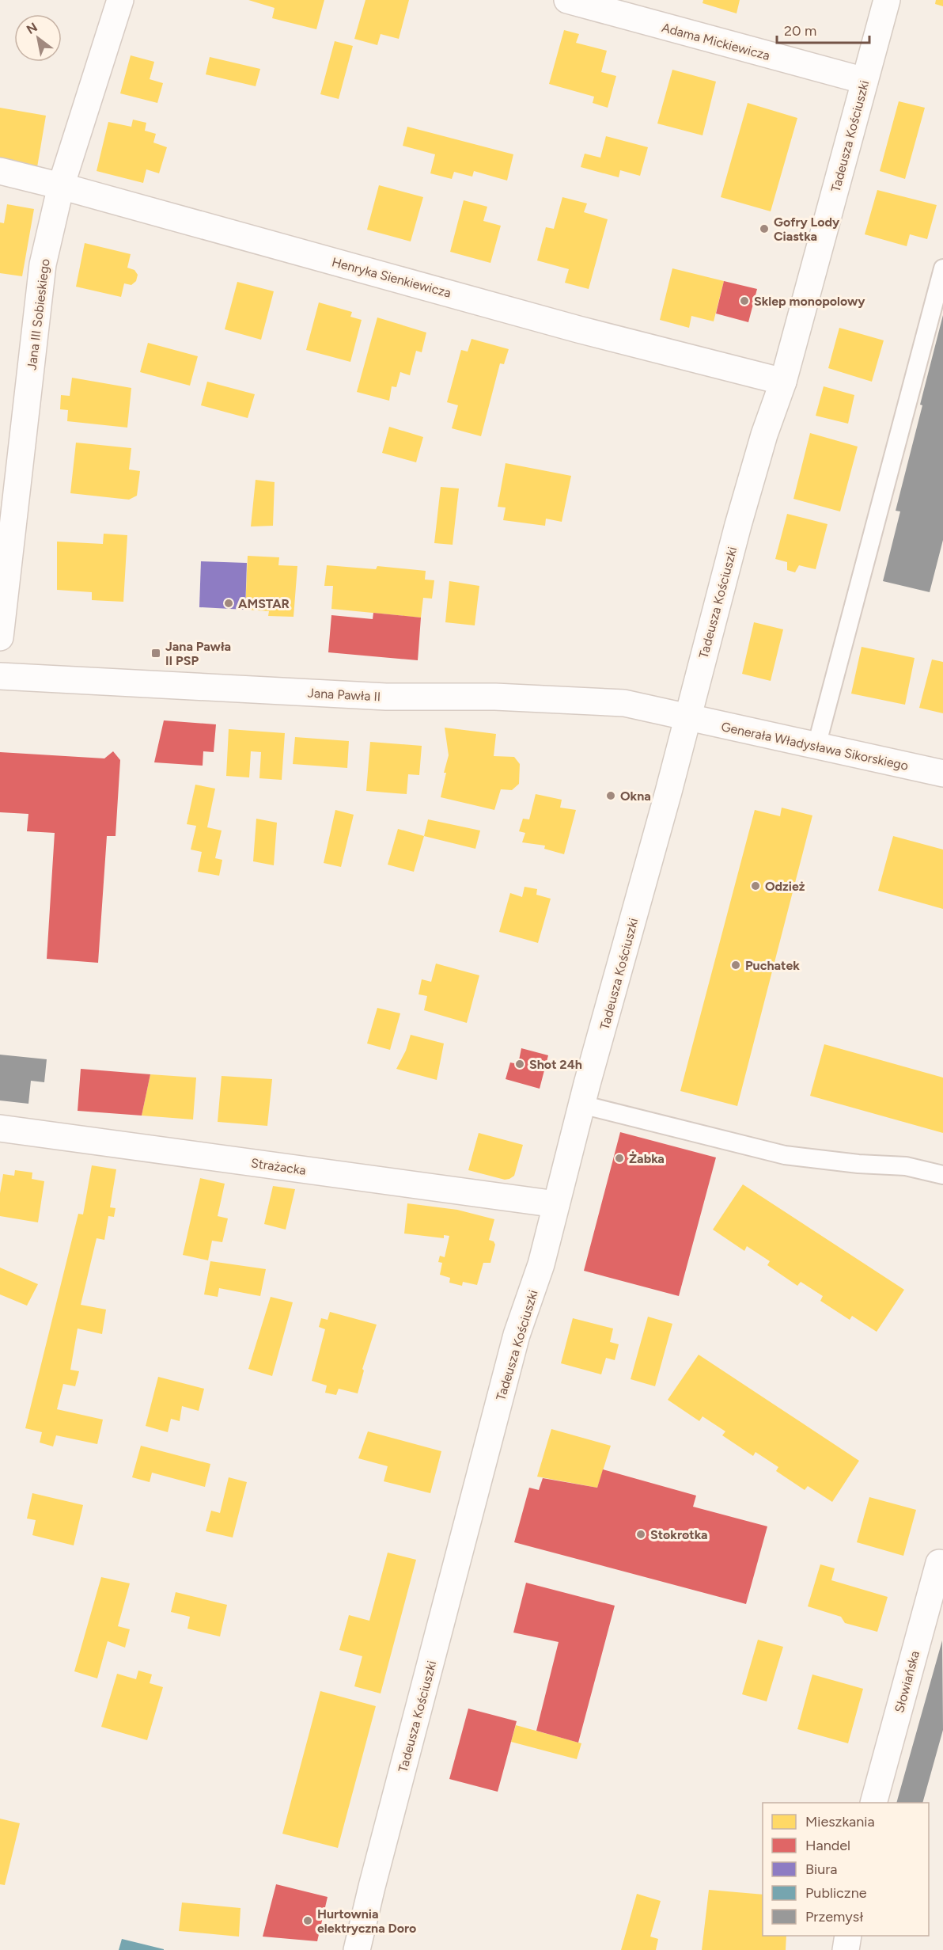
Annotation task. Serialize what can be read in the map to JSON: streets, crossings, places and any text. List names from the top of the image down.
{
  "streets": {
    "street": [
      "Adama Mickiewicza",
      "Tadeusza Kościuszki",
      "Henryka Sienkiewicza",
      "Jana III Sobieskiego",
      "Jana Pawła II",
      "Generała Władysława Sikorskiego",
      "Strażacka",
      "Słowiańska"
    ]
  },
  "crossings": [
    ["Adama Mickiewicza", "Tadeusza Kościuszki"],
    ["Tadeusza Kościuszki", "Henryka Sienkiewicza"],
    ["Tadeusza Kościuszki", "Jana Pawła II"],
    ["Tadeusza Kościuszki", "Generała Władysława Sikorskiego"],
    ["Tadeusza Kościuszki", "Strażacka"],
    ["Henryka Sienkiewicza", "Jana III Sobieskiego"],
    ["Jana Pawła II", "Generała Władysława Sikorskiego"]
  ],
  "places": {
    "other": [
      "Gofry Lody Ciastka",
      "Sklep monopolowy",
      "AMSTAR",
      "Okna",
      "Odzież",
      "Puchatek",
      "Shot 24h",
      "Żabka",
      "Stokrotka",
      "Hurtownia elektryczna Doro"
    ],
    "transit": ["Jana Pawła II PSP"]
  },
  "legend": [
    "Mieszkania",
    "Handel",
    "Biura",
    "Publiczne",
    "Przemysł"
  ],
  "scale_bar": "20 m",
  "north": "top left"
}
